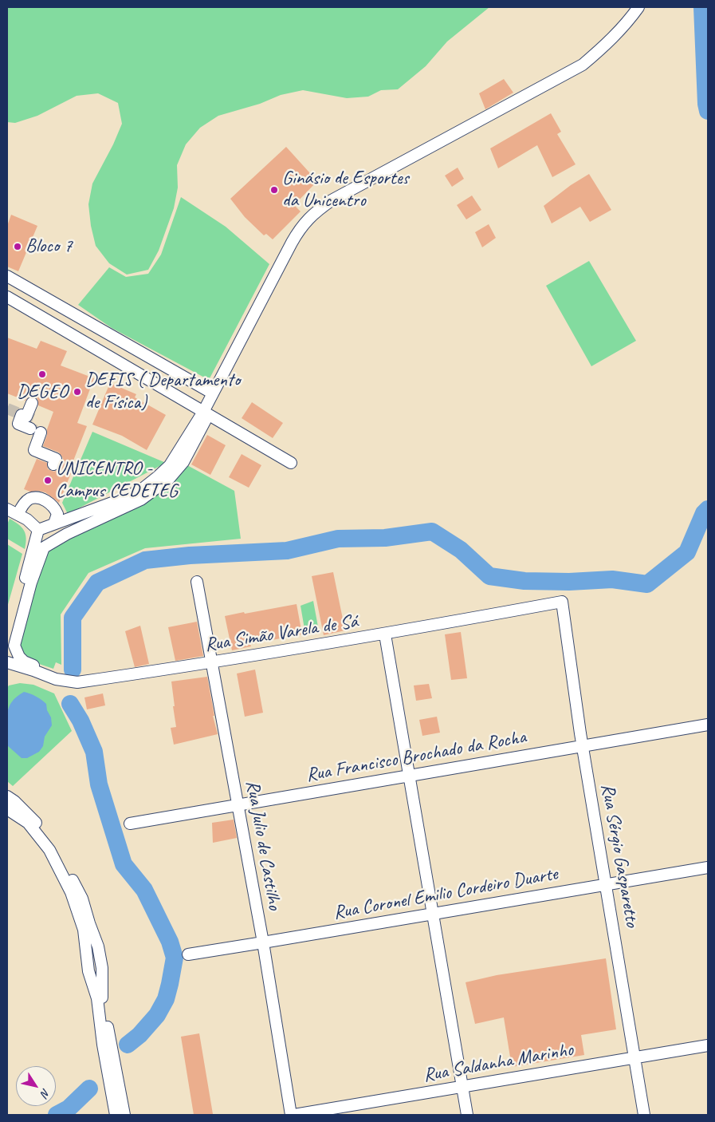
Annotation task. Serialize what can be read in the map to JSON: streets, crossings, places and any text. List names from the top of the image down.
{
  "streets": {
    "street": [
      "Rua Simão Varela de Sá",
      "Rua Francisco Brochado da Rocha",
      "Rua Julio de Castilho",
      "Rua Sérgio Gasparetto",
      "Rua Coronel Emilio Cordeiro Duarte",
      "Rua Saldanha Marinho"
    ]
  },
  "crossings": [
    ["Rua Simão Varela de Sá", "Rua Julio de Castilho"],
    ["Rua Simão Varela de Sá", "Rua Sérgio Gasparetto"],
    ["Rua Francisco Brochado da Rocha", "Rua Julio de Castilho"],
    ["Rua Francisco Brochado da Rocha", "Rua Sérgio Gasparetto"],
    ["Rua Julio de Castilho", "Rua Coronel Emilio Cordeiro Duarte"],
    ["Rua Sérgio Gasparetto", "Rua Coronel Emilio Cordeiro Duarte"],
    ["Rua Sérgio Gasparetto", "Rua Saldanha Marinho"]
  ],
  "places": [
    "Ginásio de Esportes da Unicentro",
    "Bloco 7",
    "DEGEO",
    "DEFIS ( Departamento de Física)",
    "UNICENTRO - Campus CEDETEG"
  ],
  "north": "bottom right"
}
